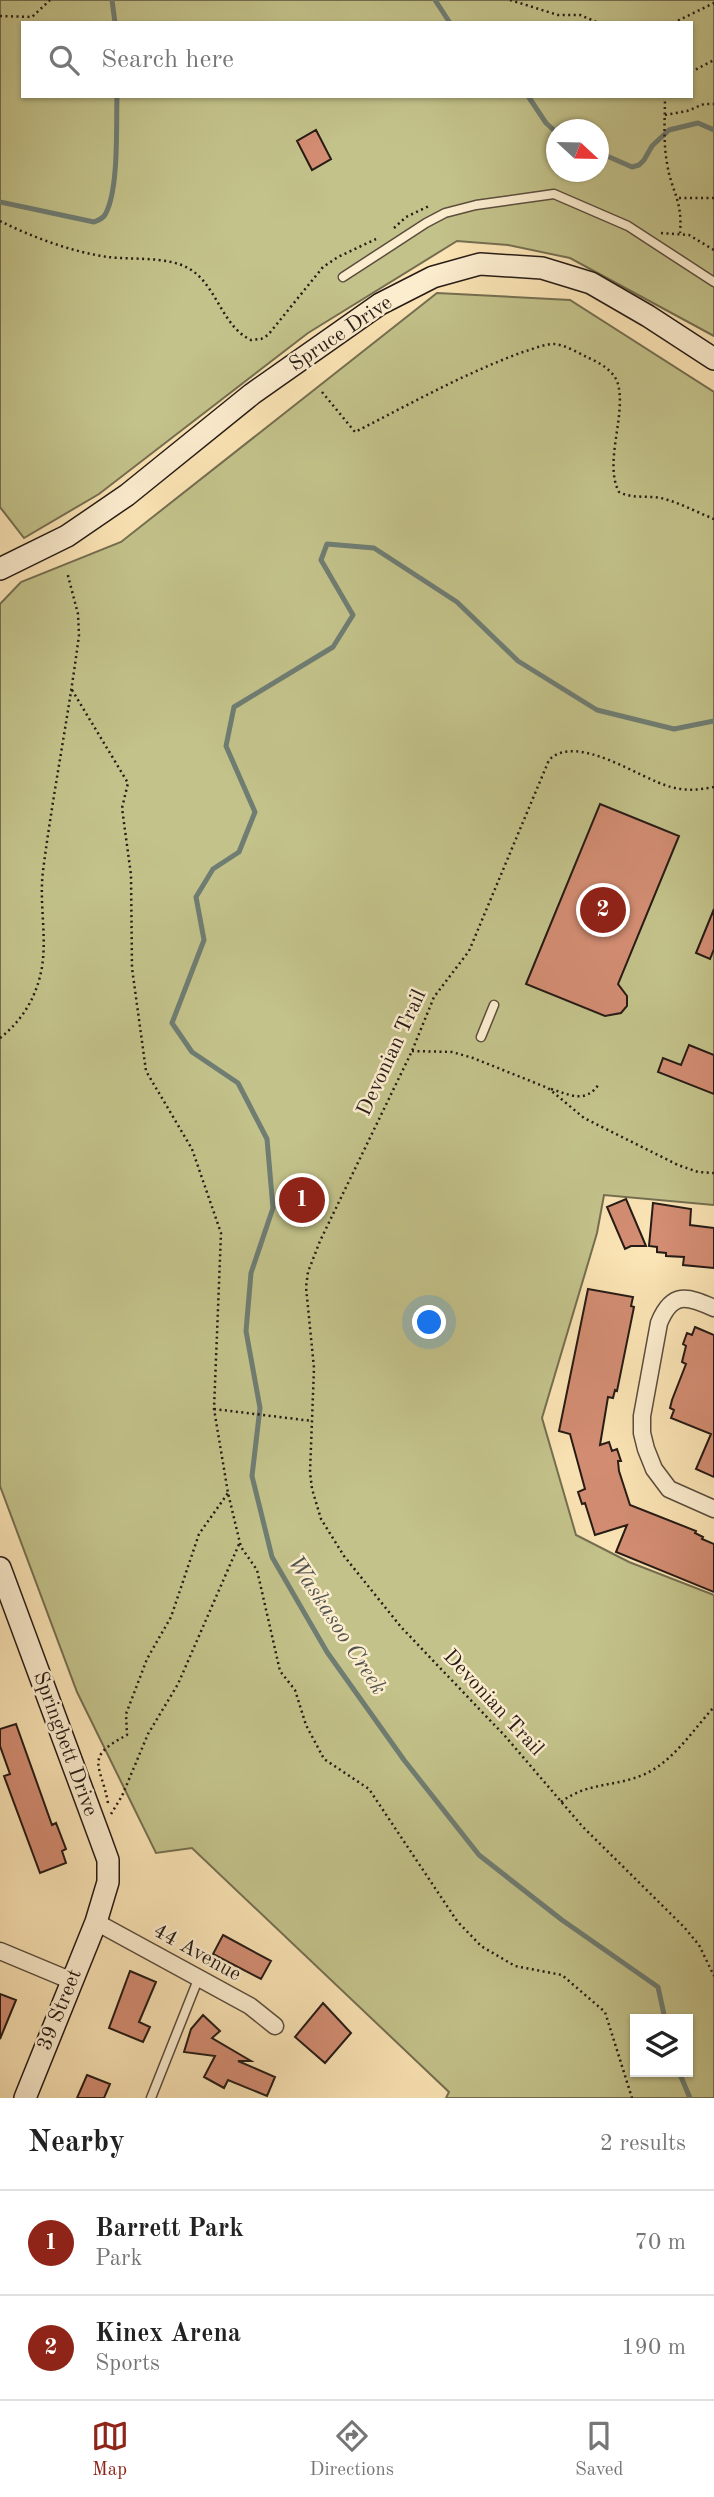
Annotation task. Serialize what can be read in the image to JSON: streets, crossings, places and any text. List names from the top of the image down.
{
  "streets": {
    "street": [
      "Spruce Drive",
      "Springbett Drive",
      "44 Avenue",
      "39 Street"
    ],
    "path": ["Devonian Trail"]
  },
  "crossings": [
    ["Springbett Drive", "44 Avenue"],
    ["Springbett Drive", "39 Street"],
    ["44 Avenue", "39 Street"]
  ],
  "water": ["Waskasoo Creek"],
  "north": "right",
  "page": {
    "search": "Search here",
    "pins": ["2", "1"],
    "heading": ["Nearby", "2 results"],
    "list": [
      {
        "mark": "1",
        "name": "Barrett Park",
        "note": "Park",
        "value": "70 m"
      },
      {
        "mark": "2",
        "name": "Kinex Arena",
        "note": "Sports",
        "value": "190 m"
      }
    ],
    "nav": ["Map", "Directions", "Saved"]
  }
}
